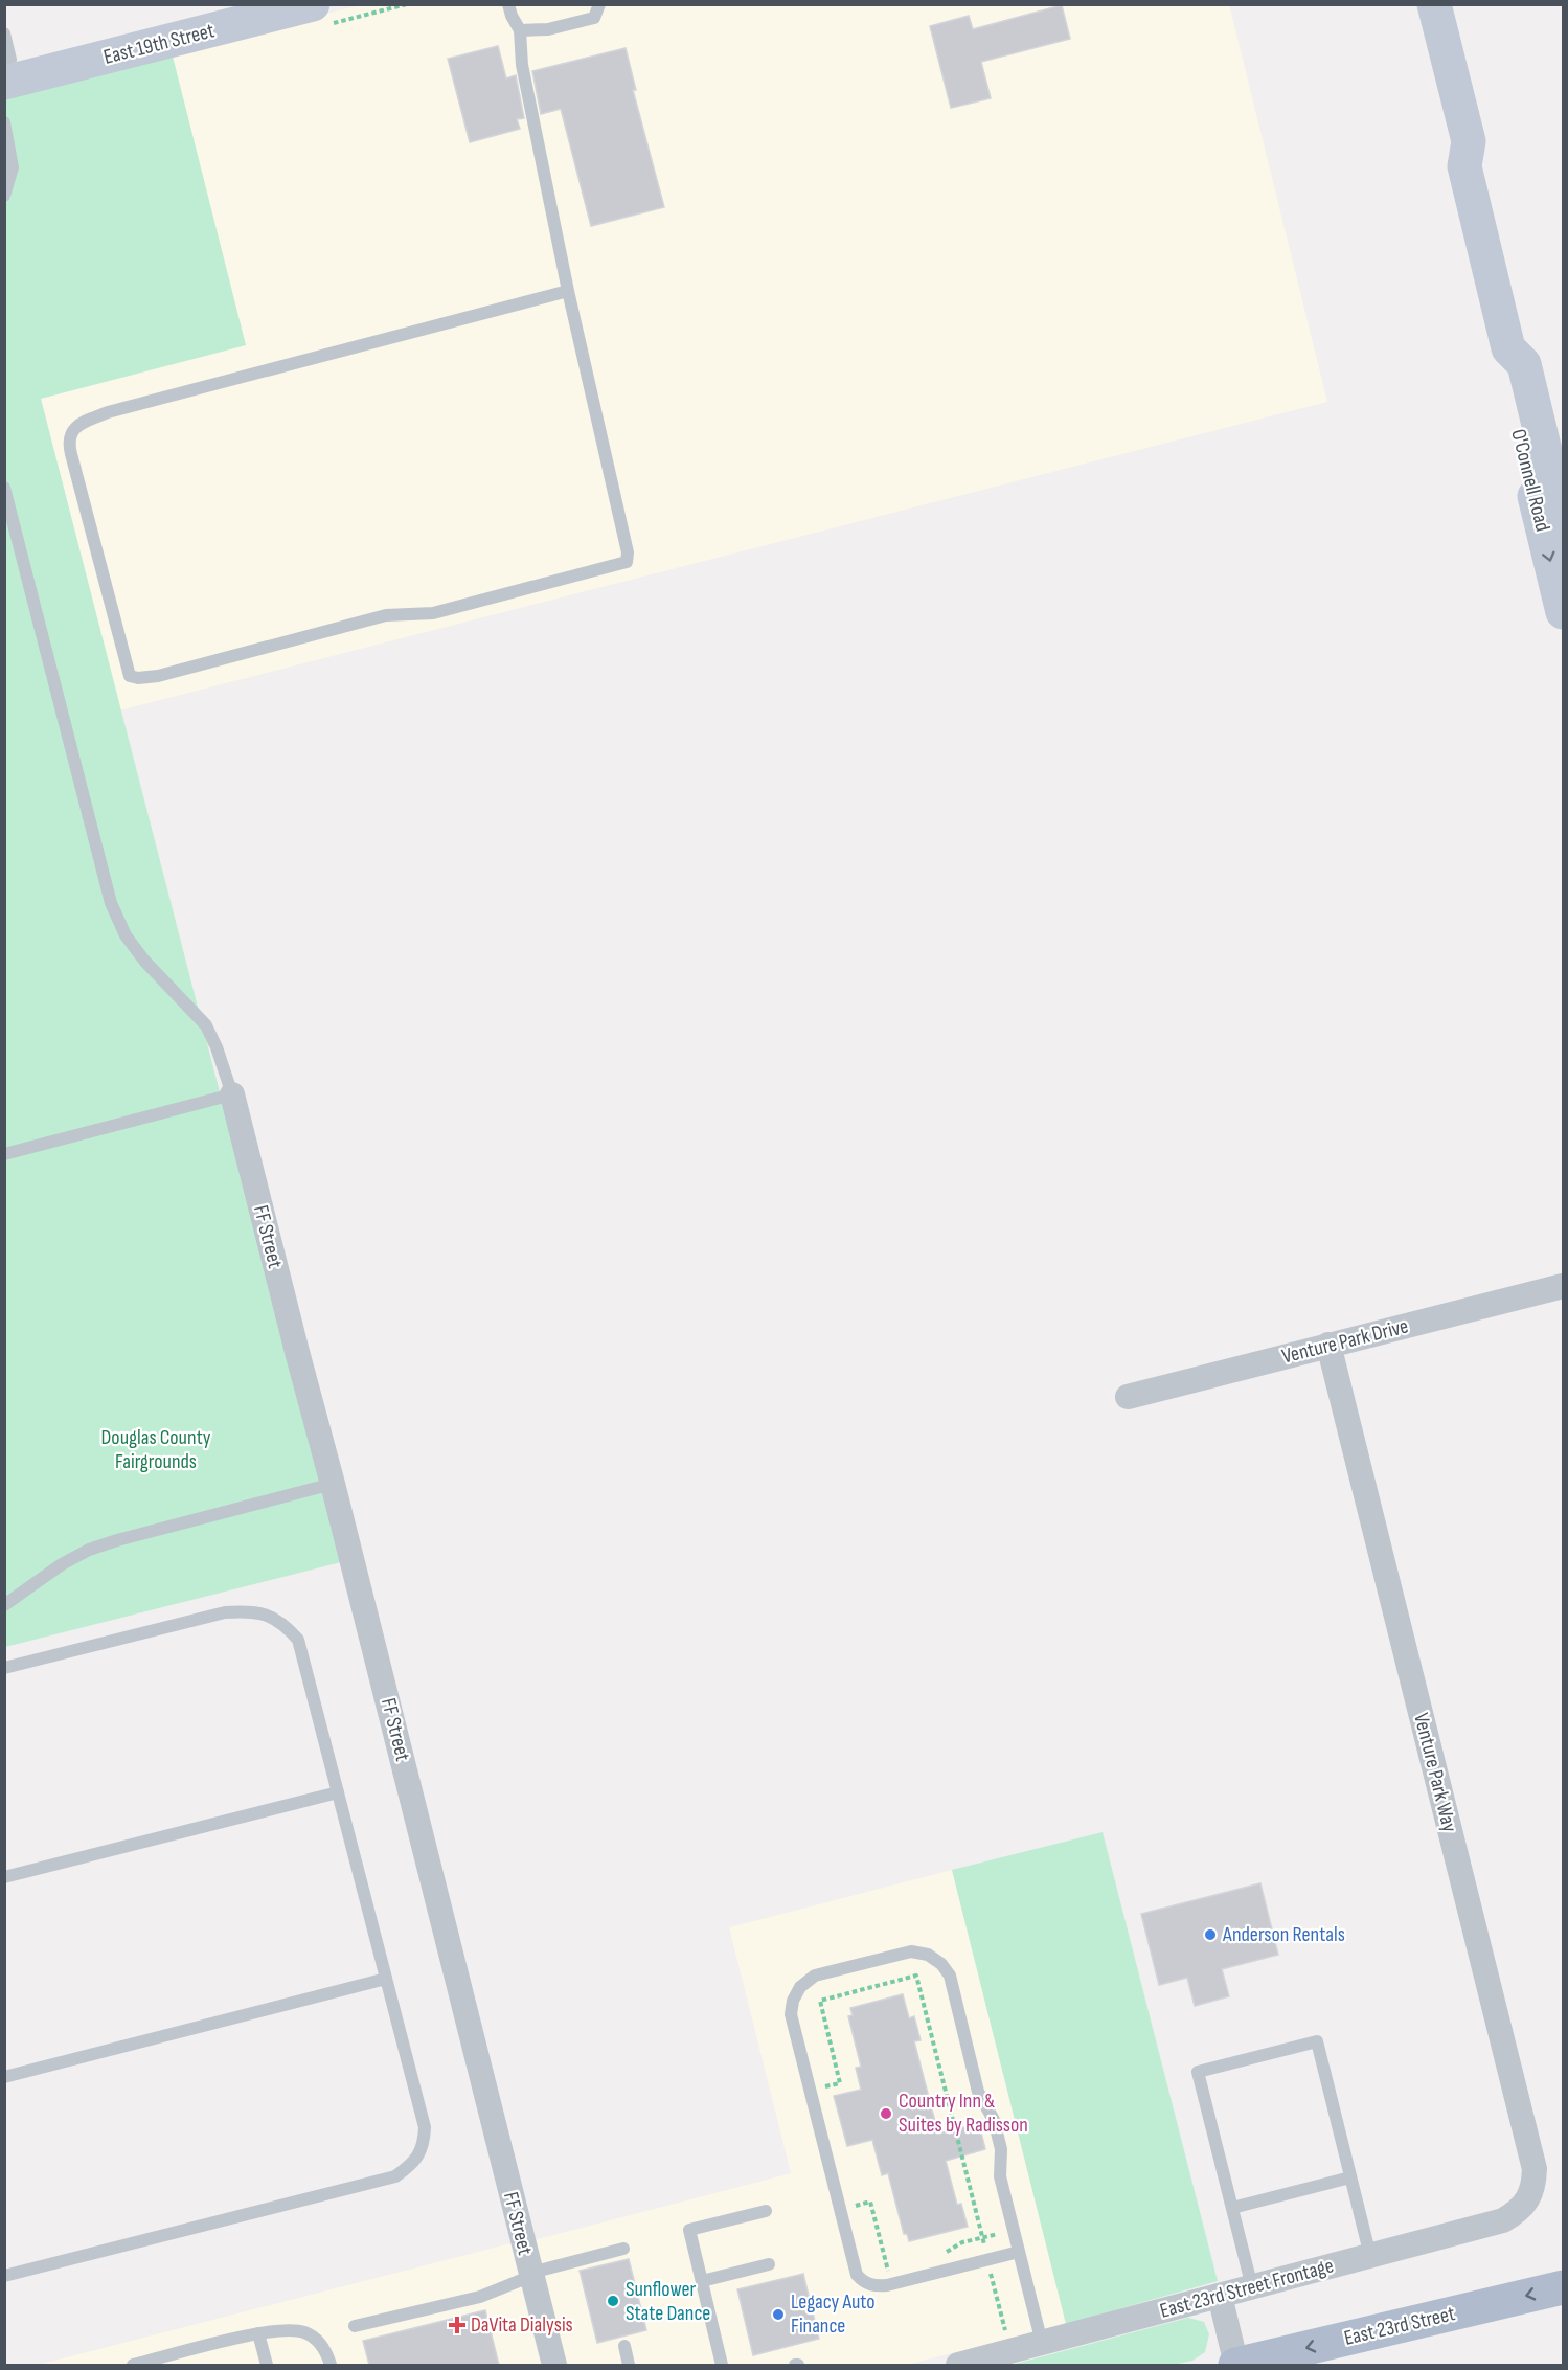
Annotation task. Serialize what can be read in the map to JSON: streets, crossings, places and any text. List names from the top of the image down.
{
  "streets": {
    "main road": ["East 23rd Street"],
    "street": [
      "East 19th Street",
      "O'Connell Road",
      "FF Street",
      "Venture Park Drive",
      "Venture Park Way",
      "East 23rd Street Frontage"
    ]
  },
  "crossings": [
    ["Venture Park Drive", "Venture Park Way"],
    ["Venture Park Way", "East 23rd Street Frontage"]
  ],
  "one_way": ["East 23rd Street"],
  "parks": ["Douglas County Fairgrounds"],
  "places": {
    "other": [
      "Anderson Rentals",
      "Country Inn & Suites by Radisson",
      "Sunflower State Dance",
      "Legacy Auto Finance"
    ],
    "health": ["DaVita Dialysis"]
  }
}
